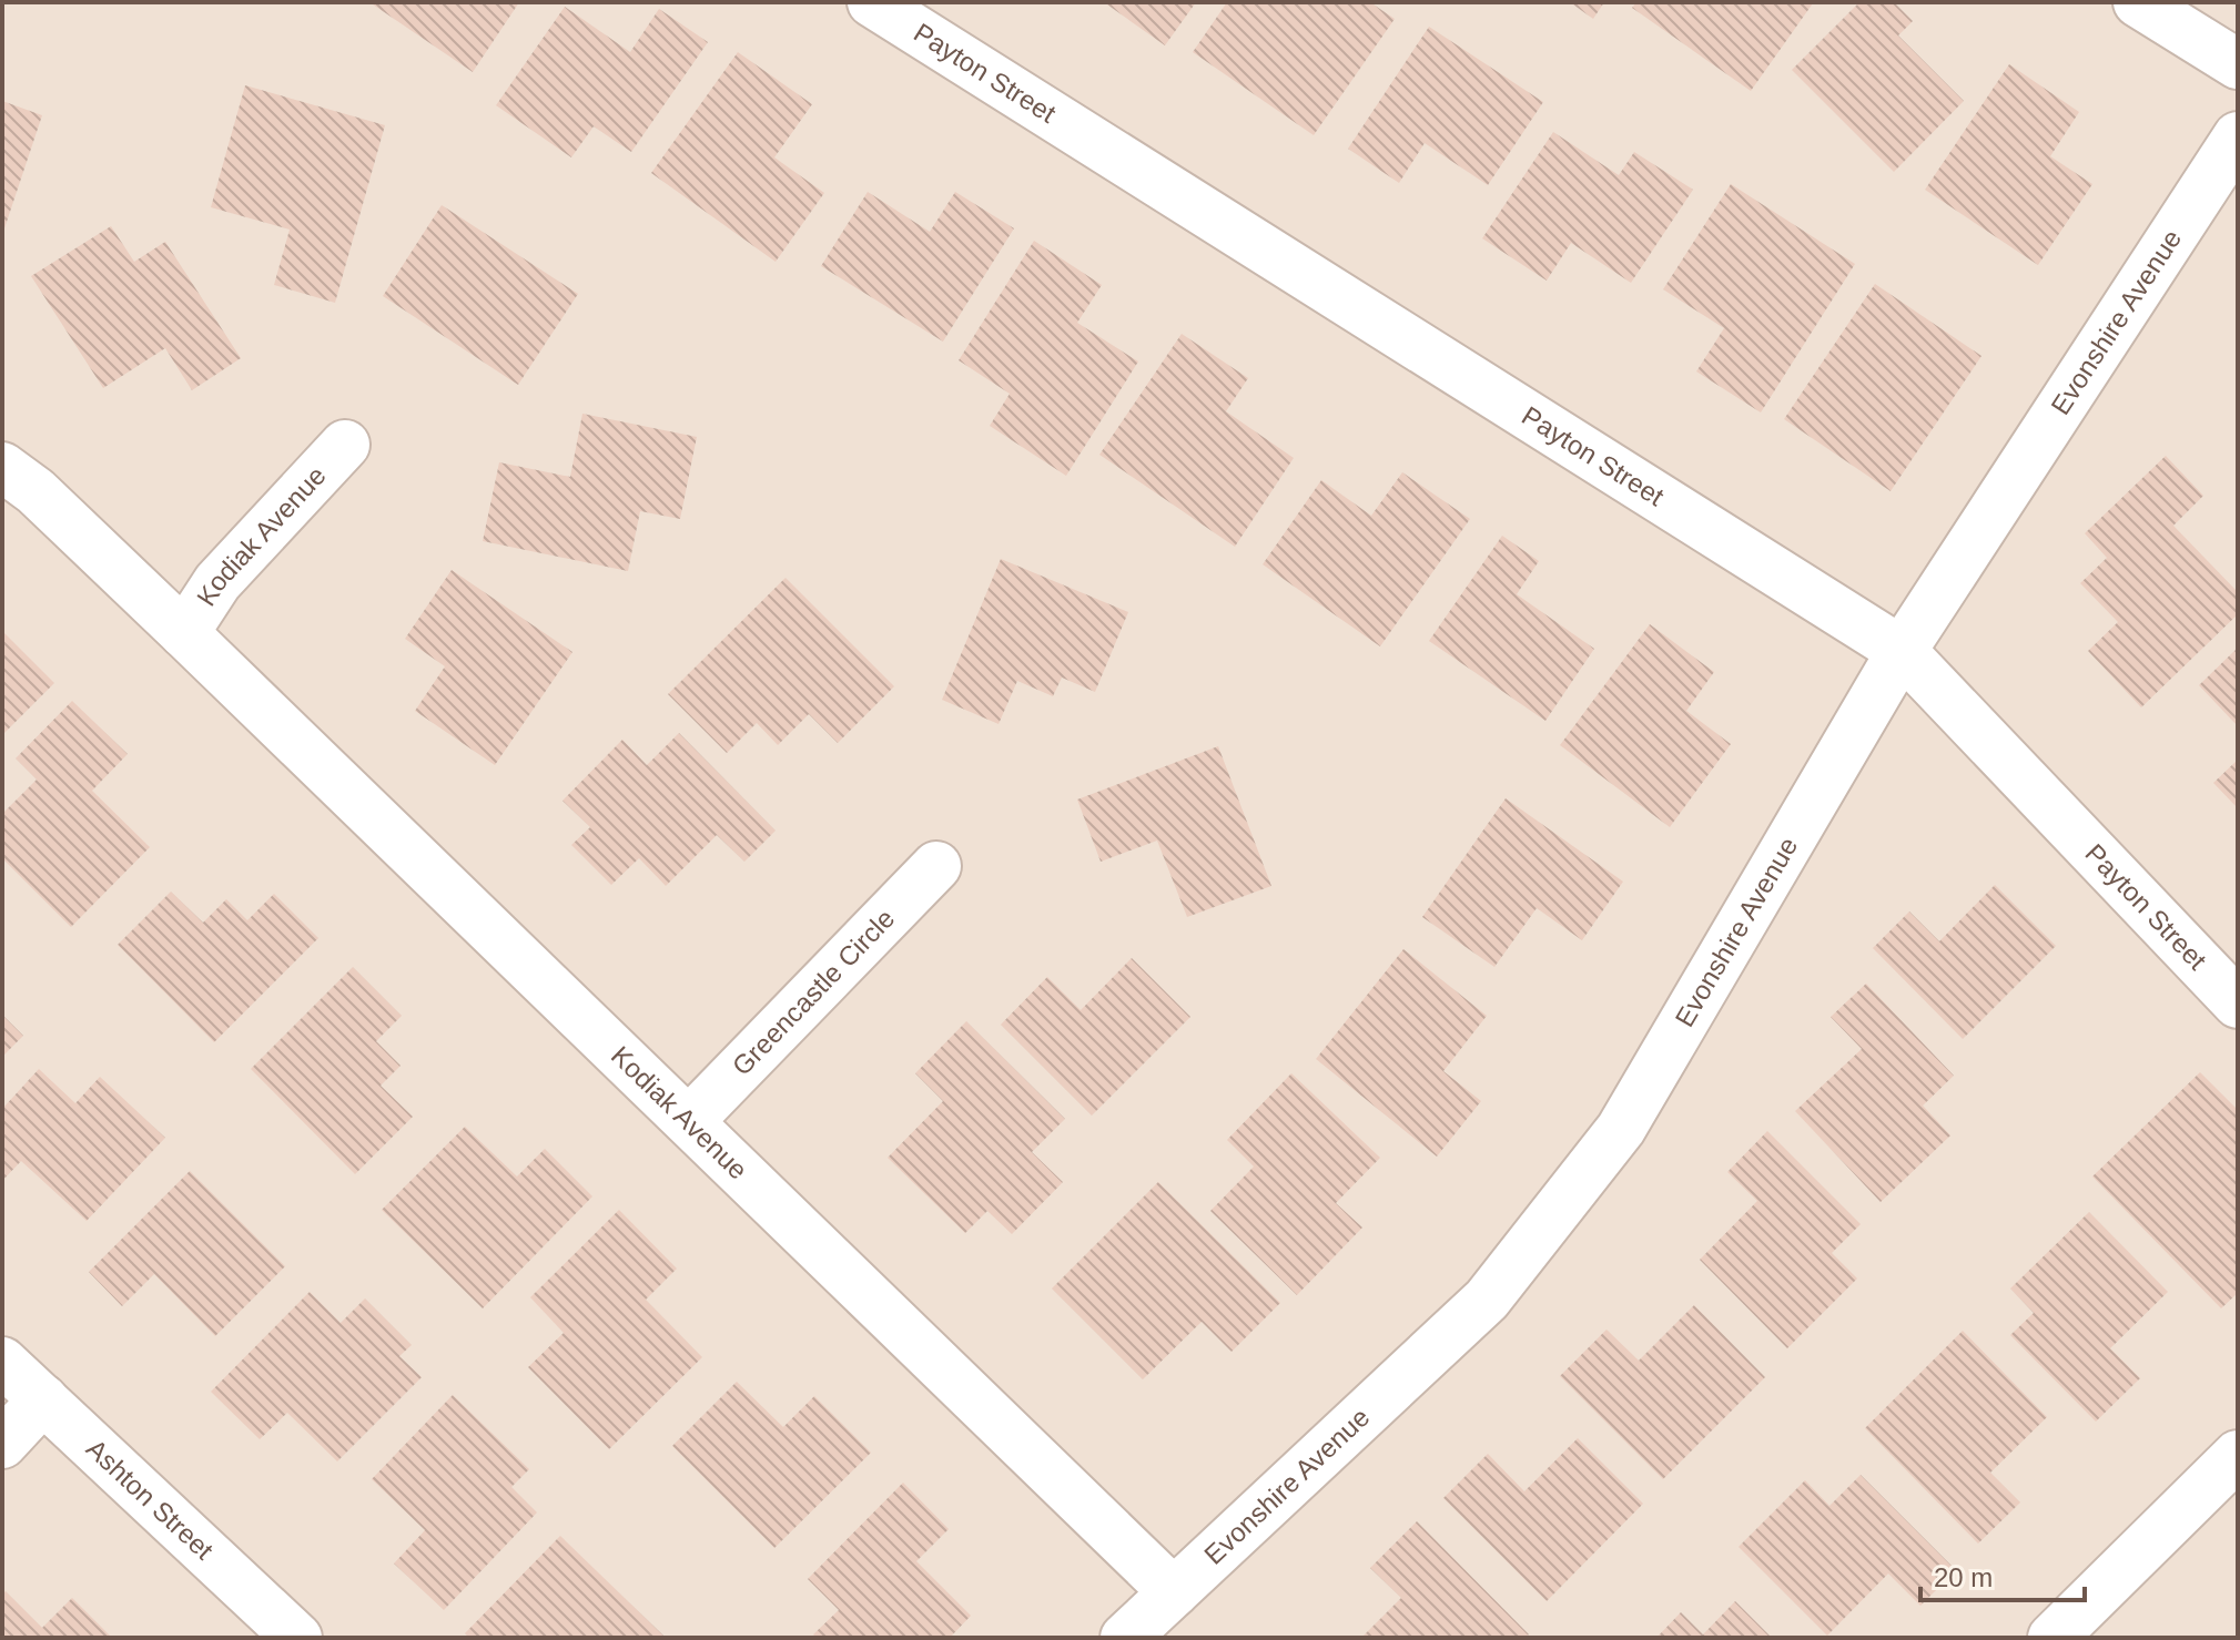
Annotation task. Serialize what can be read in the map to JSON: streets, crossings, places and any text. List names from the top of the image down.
{
  "streets": {
    "street": [
      "Payton Street",
      "Evonshire Avenue",
      "Kodiak Avenue",
      "Greencastle Circle",
      "Ashton Street"
    ]
  },
  "crossings": [
    ["Payton Street", "Evonshire Avenue"],
    ["Evonshire Avenue", "Kodiak Avenue"],
    ["Kodiak Avenue", "Greencastle Circle"]
  ],
  "scale_bar": "20 m"
}
